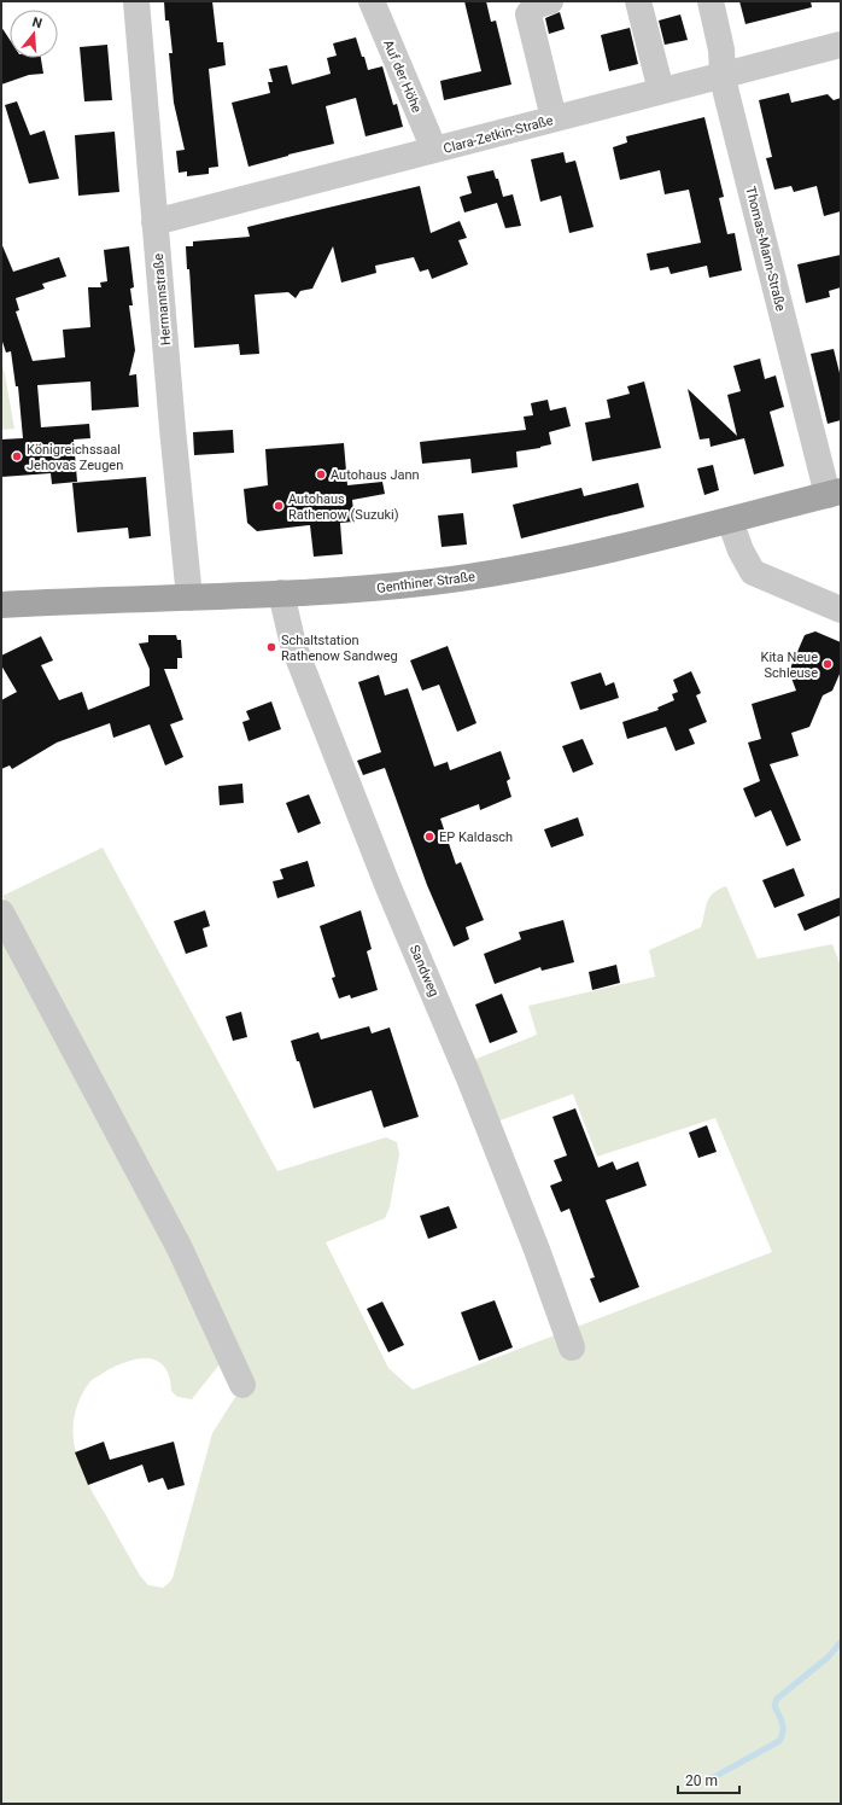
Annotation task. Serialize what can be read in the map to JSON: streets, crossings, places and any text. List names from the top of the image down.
{
  "streets": {
    "main road": ["Genthiner Straße"],
    "street": [
      "Auf der Höhe",
      "Clara-Zetkin-Straße",
      "Thomas-Mann-Straße",
      "Hermannstraße",
      "Sandweg"
    ]
  },
  "crossings": [
    ["Auf der Höhe", "Clara-Zetkin-Straße"],
    ["Clara-Zetkin-Straße", "Thomas-Mann-Straße"],
    ["Clara-Zetkin-Straße", "Hermannstraße"],
    ["Thomas-Mann-Straße", "Genthiner Straße"],
    ["Hermannstraße", "Genthiner Straße"],
    ["Genthiner Straße", "Sandweg"]
  ],
  "places": [
    "Königreichssaal Jehovas Zeugen",
    "Autohaus Jann",
    "Autohaus Rathenow (Suzuki)",
    "Schaltstation Rathenow Sandweg",
    "Kita Neue Schleuse",
    "EP Kaldasch"
  ],
  "scale_bar": "20 m",
  "north": "top"
}
